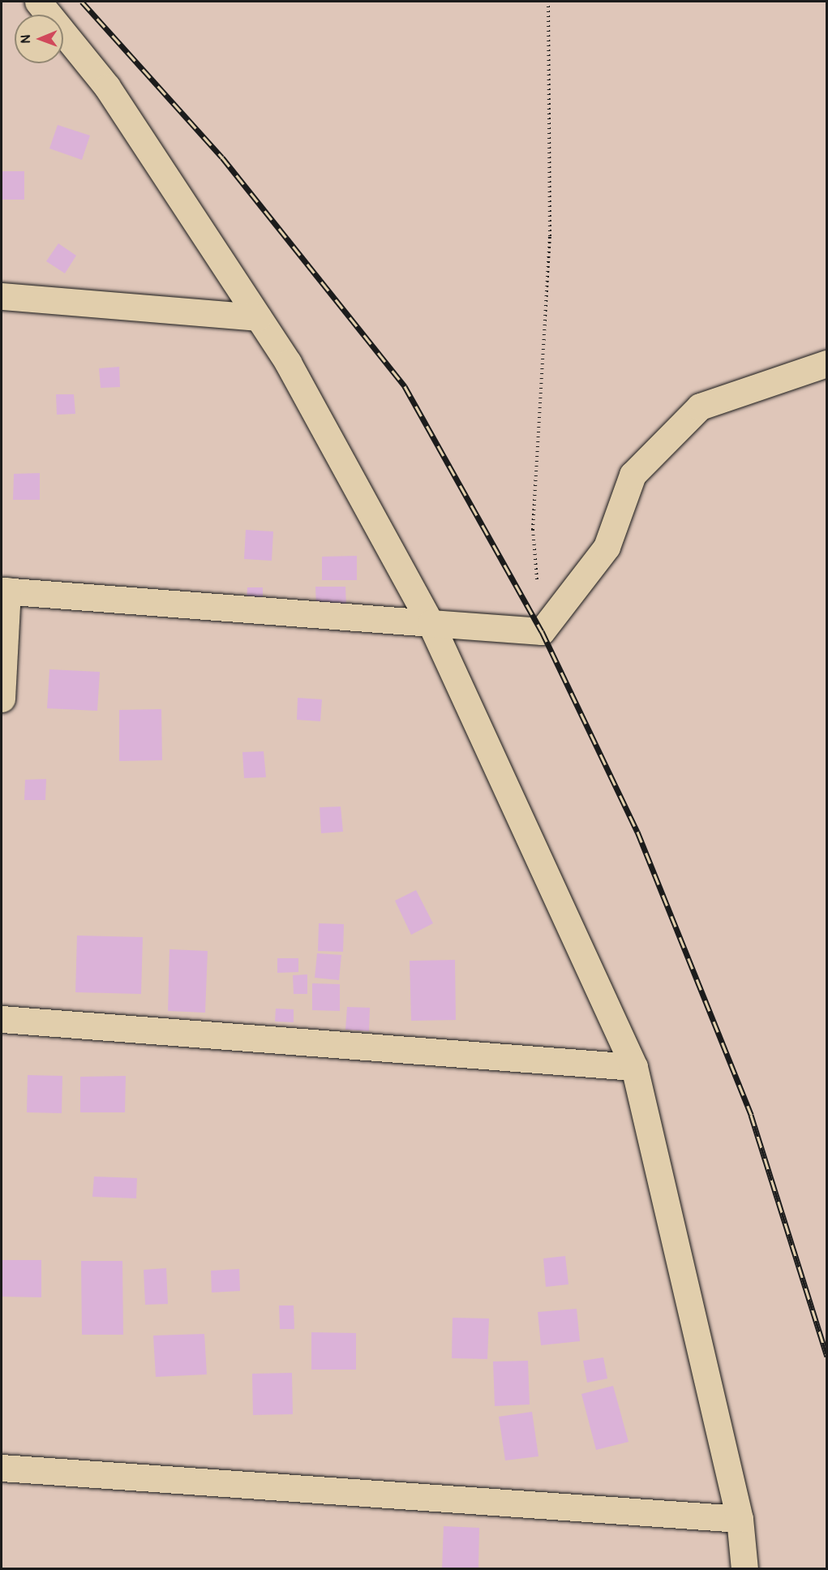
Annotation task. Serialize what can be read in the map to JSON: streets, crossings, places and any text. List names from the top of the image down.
{
  "north": "left"
}
